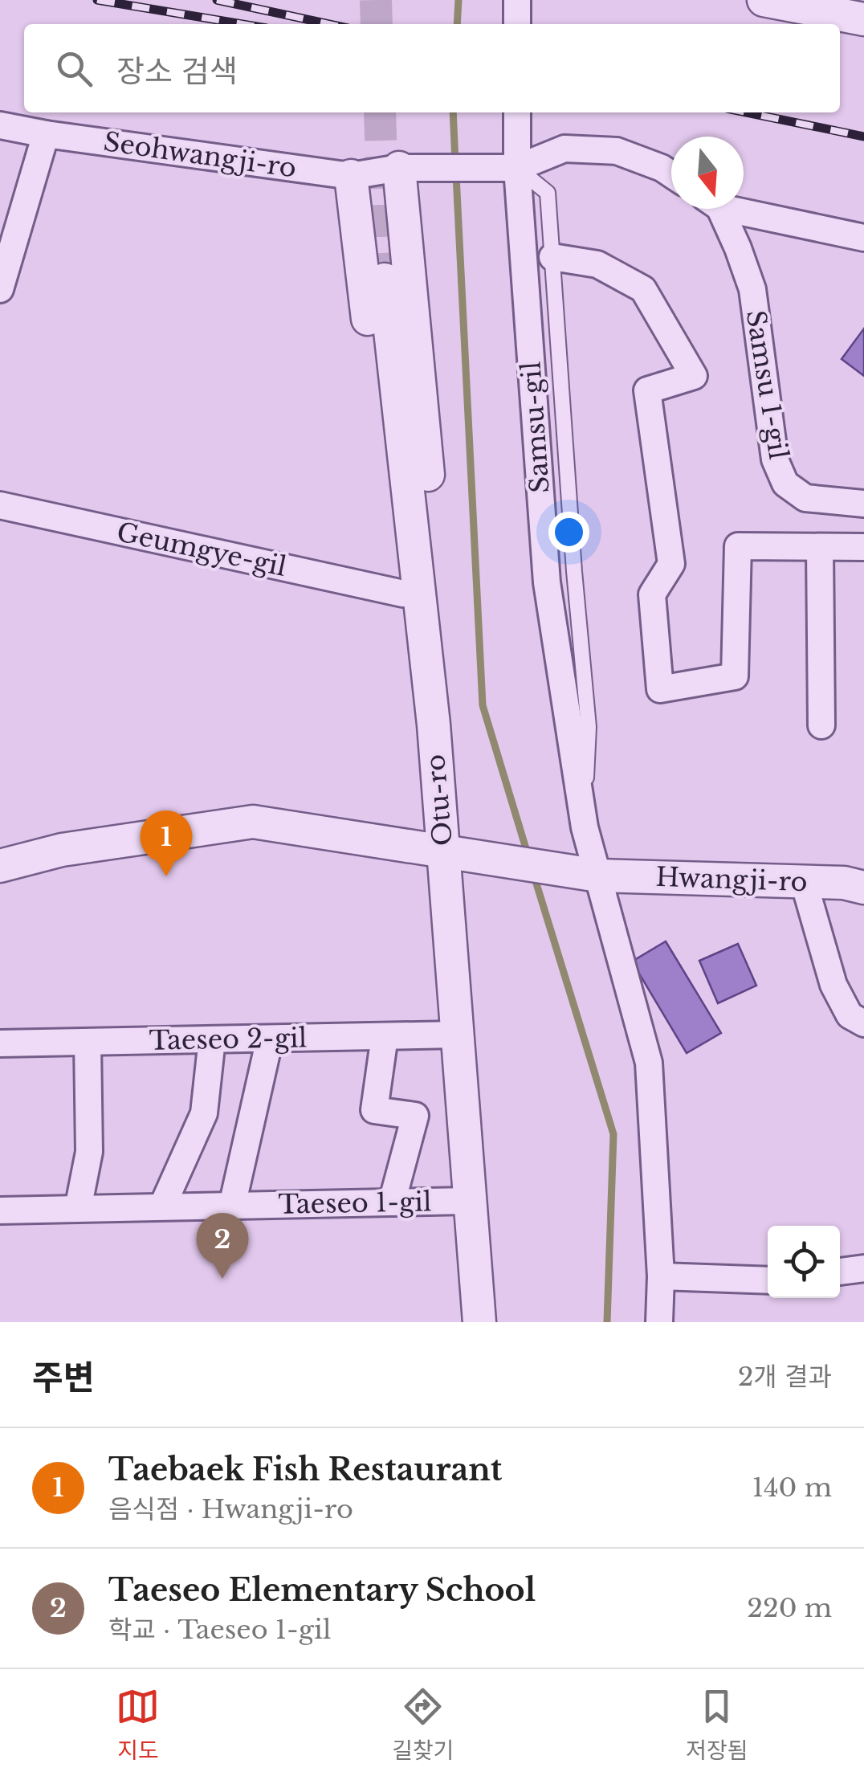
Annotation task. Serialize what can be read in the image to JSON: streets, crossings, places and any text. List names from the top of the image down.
{
  "streets": {
    "street": [
      "Seohwangji-ro",
      "Samsu 1-gil",
      "Samsu-gil",
      "Geumgye-gil",
      "Otu-ro",
      "Hwangji-ro",
      "Taeseo 2-gil",
      "Taeseo 1-gil"
    ]
  },
  "crossings": [
    ["Seohwangji-ro", "Samsu-gil"],
    ["Samsu-gil", "Hwangji-ro"],
    ["Otu-ro", "Hwangji-ro"],
    ["Otu-ro", "Taeseo 2-gil"],
    ["Otu-ro", "Taeseo 1-gil"]
  ],
  "north": "bottom",
  "page": {
    "search": "장소 검색",
    "pins": ["1", "2"],
    "heading": ["주변", "2개 결과"],
    "list": [
      {
        "mark": "1",
        "name": "Taebaek Fish Restaurant",
        "note": "음식점 · Hwangji-ro",
        "value": "140 m"
      },
      {
        "mark": "2",
        "name": "Taeseo Elementary School",
        "note": "학교 · Taeseo 1-gil",
        "value": "220 m"
      }
    ],
    "nav": ["지도", "길찾기", "저장됨"]
  }
}
